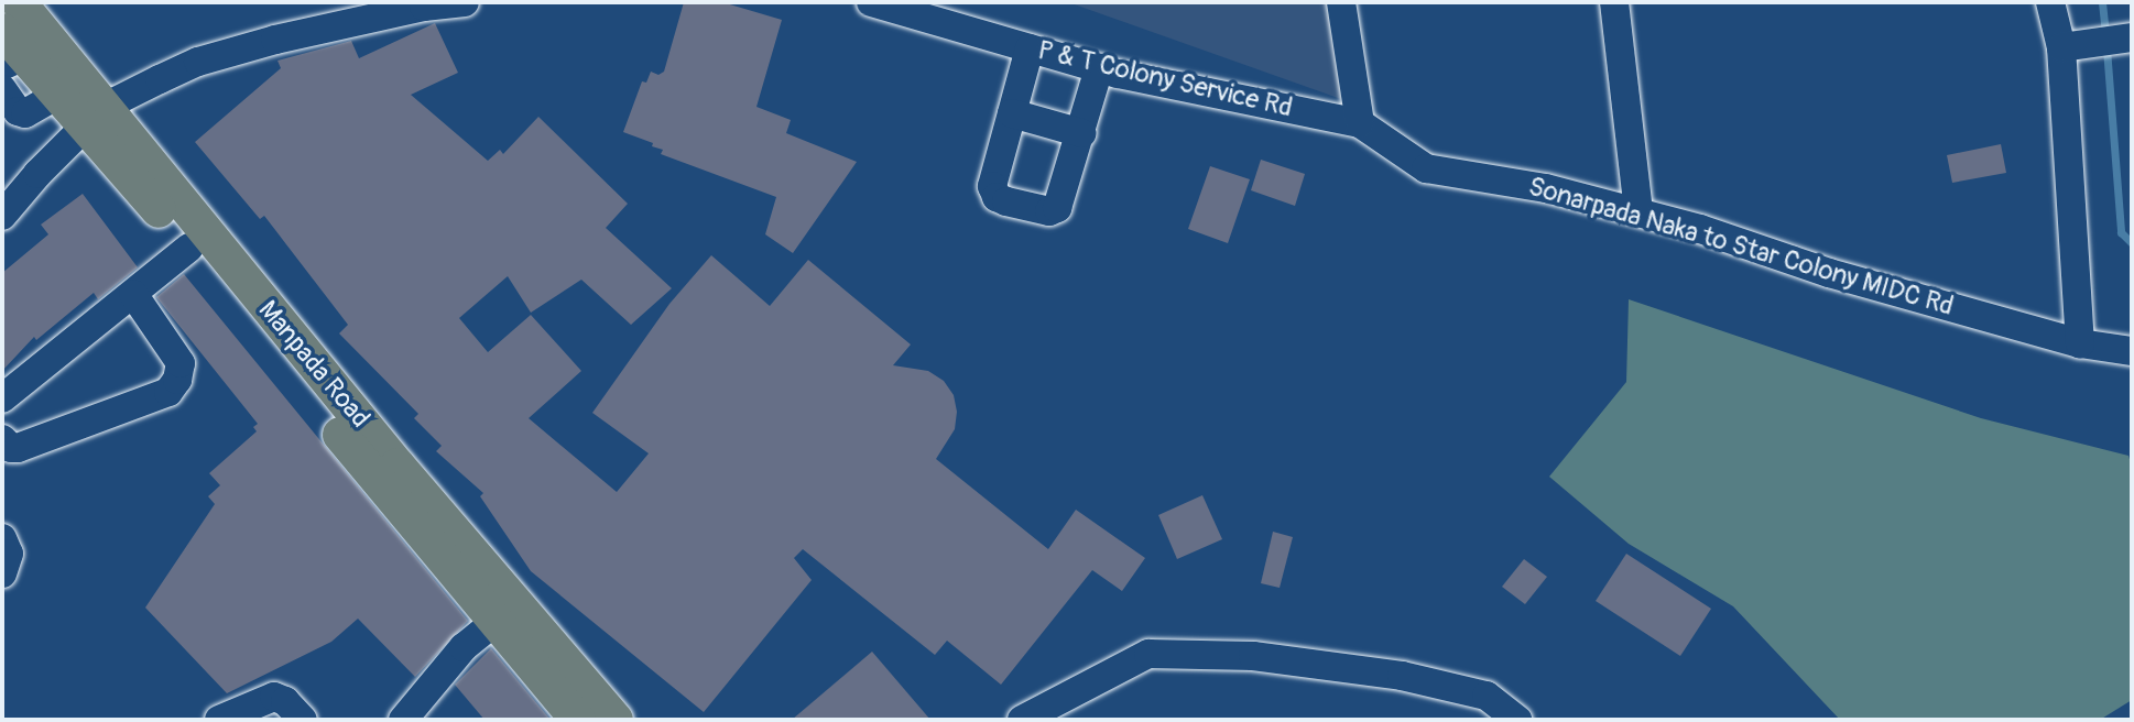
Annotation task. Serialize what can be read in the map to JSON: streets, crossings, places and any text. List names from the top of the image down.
{
  "streets": {
    "main road": ["Manpada Road"],
    "street": ["P & T Colony Service Rd", "Sonarpada Naka to Star Colony MIDC Rd"]
  },
  "crossings": [
    ["P & T Colony Service Rd", "Sonarpada Naka to Star Colony MIDC Rd"]
  ]
}
